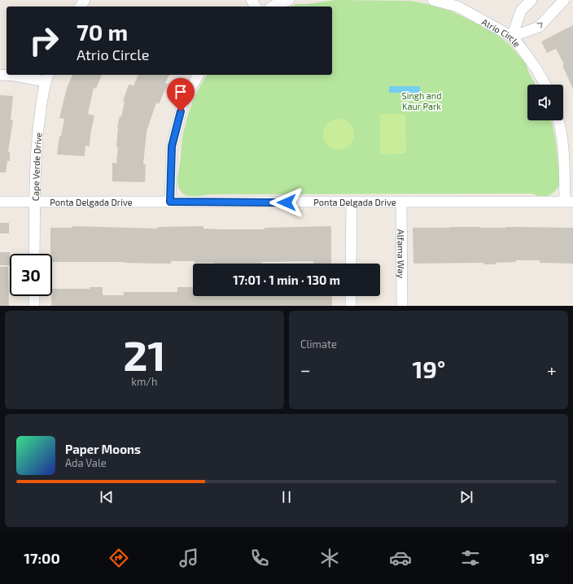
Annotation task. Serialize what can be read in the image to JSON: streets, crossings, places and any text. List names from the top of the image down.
{
  "streets": {
    "street": [
      "Atrio Circle",
      "Cape Verde Drive",
      "Ponta Delgada Drive",
      "Alfama Way"
    ]
  },
  "crossings": [
    ["Cape Verde Drive", "Ponta Delgada Drive"],
    ["Ponta Delgada Drive", "Alfama Way"]
  ],
  "parks": ["Singh and Kaur Park"],
  "page": {
    "turn": ["70 m", "Atrio Circle"],
    "limit": "30",
    "trip": "17:01 · 1 min · 130 m",
    "tile": [
      ["21", "km/h"],
      "Climate"
    ],
    "heat": ["−", "19°", "+"],
    "song": ["Paper Moons", "Ada Vale"],
    "tabs": ["17:00", "19°"]
  }
}
